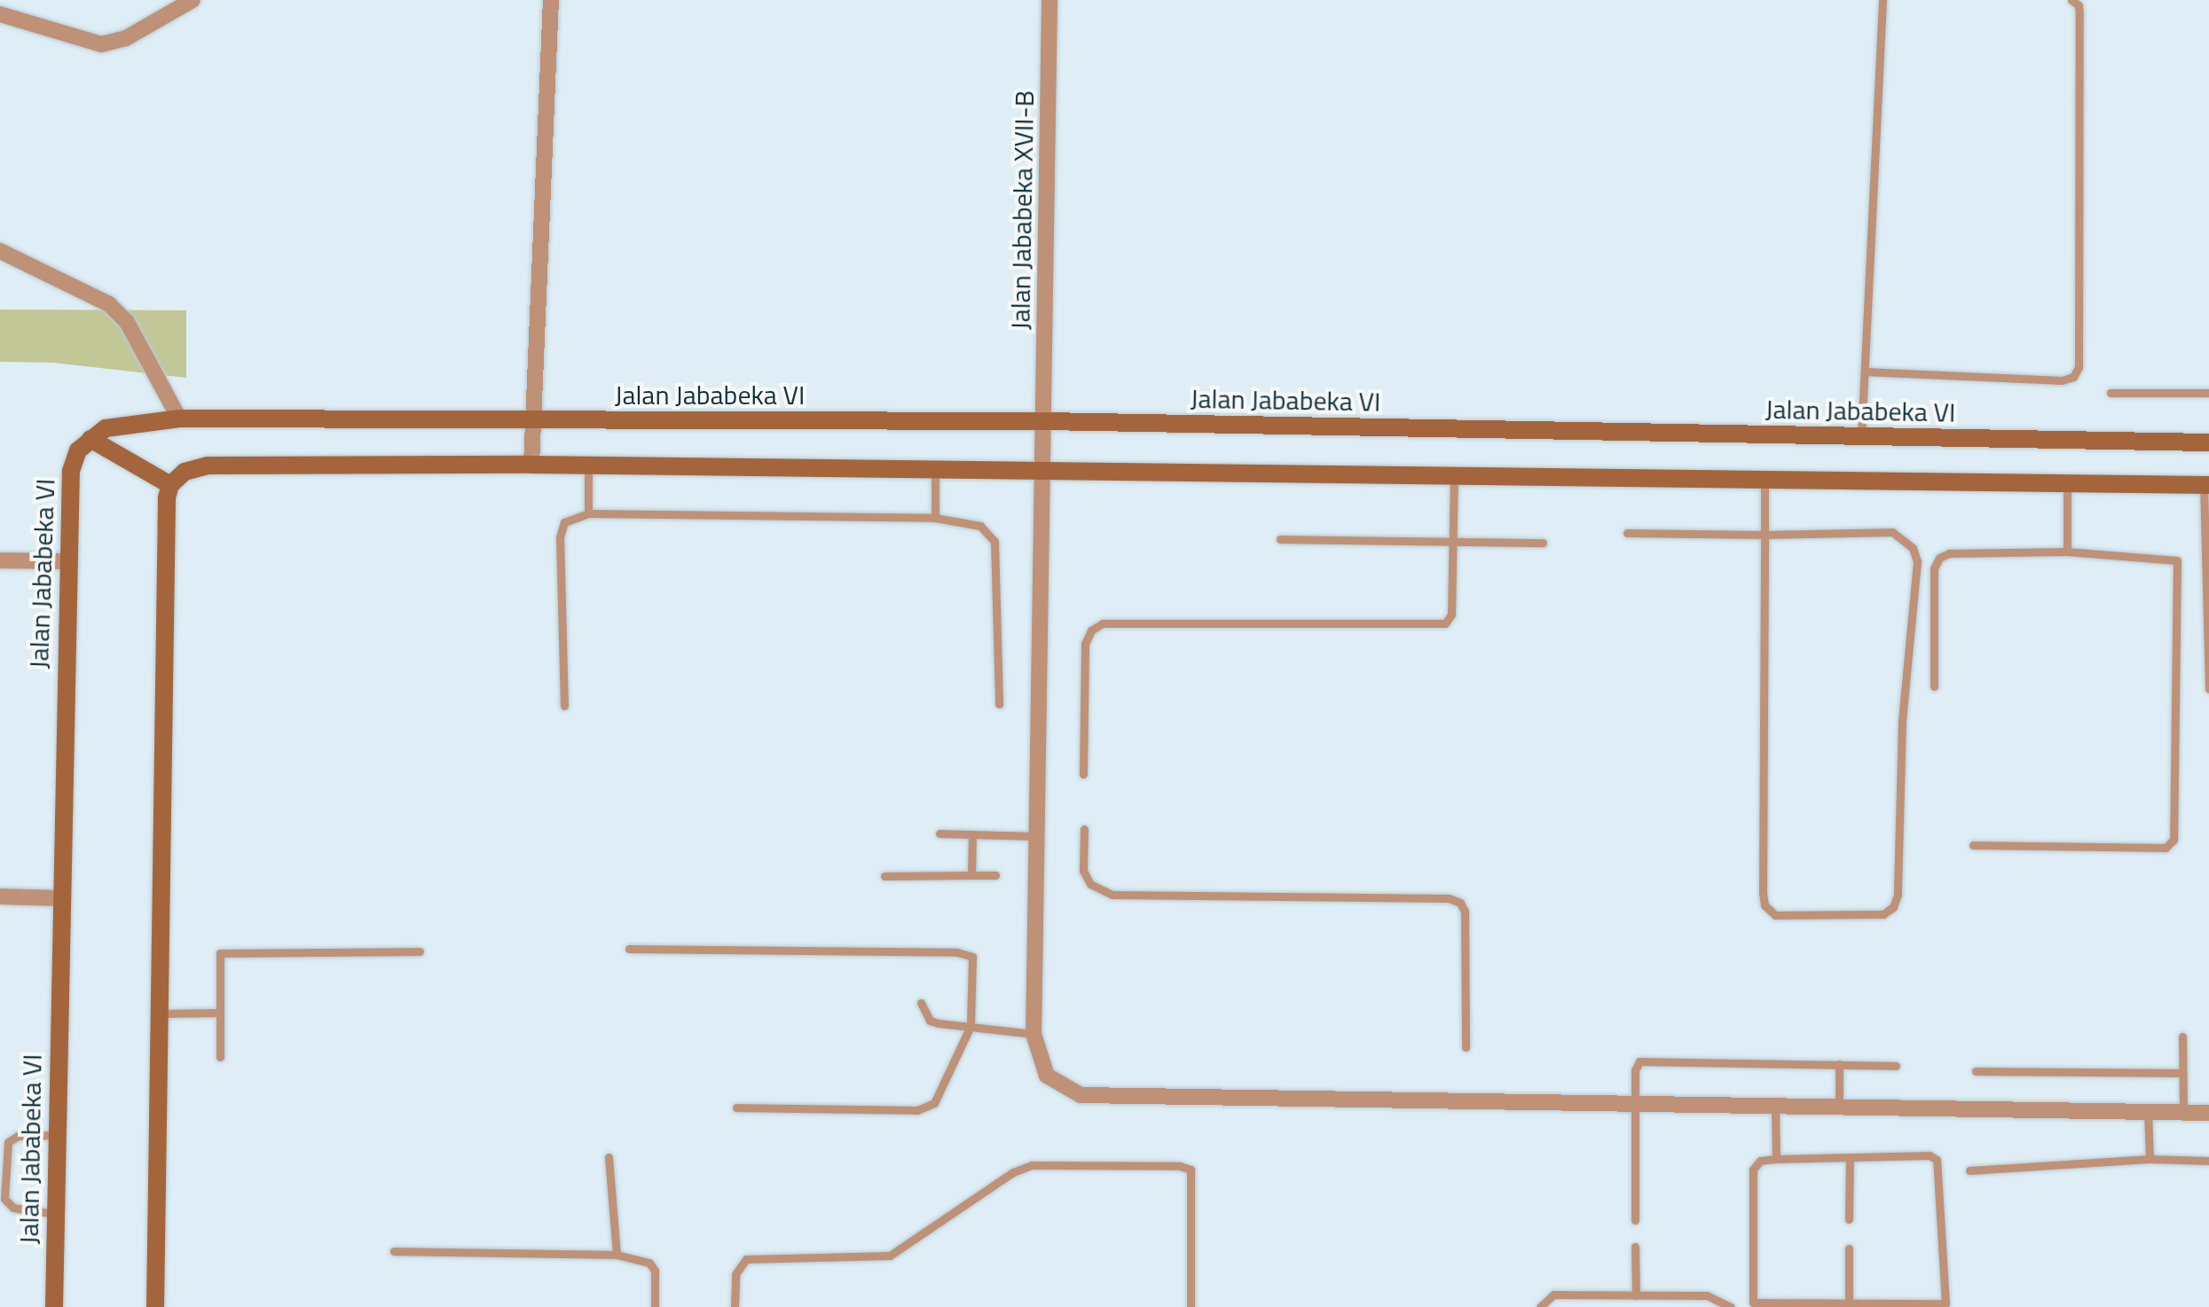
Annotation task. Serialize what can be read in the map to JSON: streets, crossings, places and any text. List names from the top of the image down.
{
  "streets": {
    "street": ["Jalan Jababeka XVII-B", "Jalan Jababeka VI"]
  },
  "crossings": [
    ["Jalan Jababeka XVII-B", "Jalan Jababeka VI"]
  ]
}
